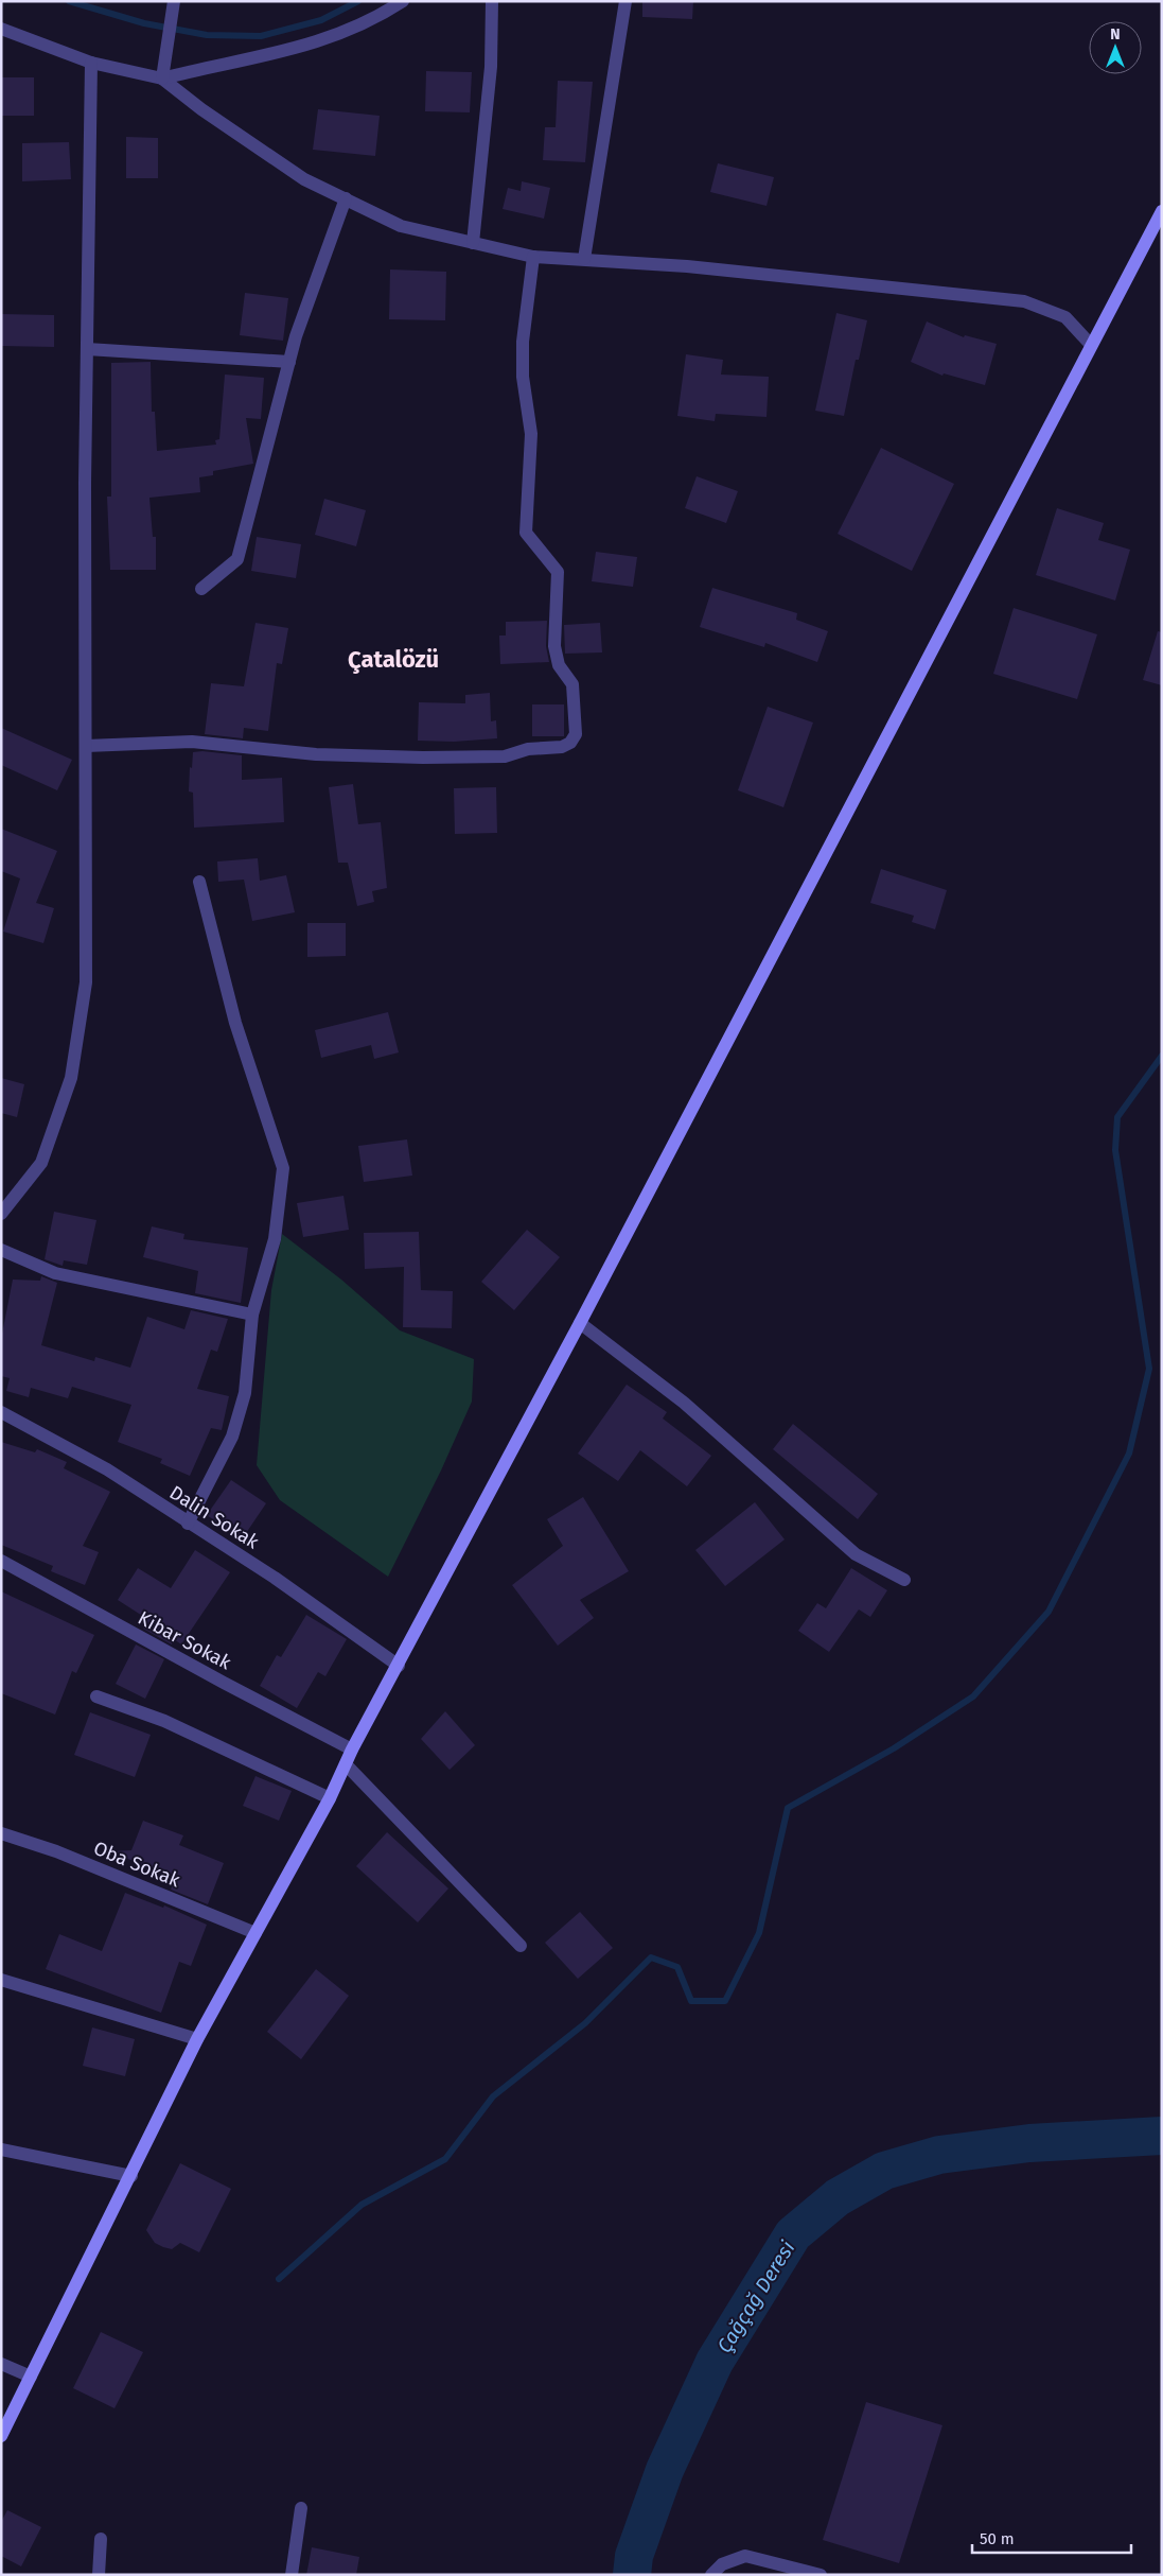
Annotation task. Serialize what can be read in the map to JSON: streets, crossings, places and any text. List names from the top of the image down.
{
  "streets": {
    "street": ["Dalin Sokak", "Kibar Sokak", "Oba Sokak"]
  },
  "districts": ["Çatalözü"],
  "water": ["Çağçağ Deresi"],
  "scale_bar": "50 m",
  "north": "top"
}
